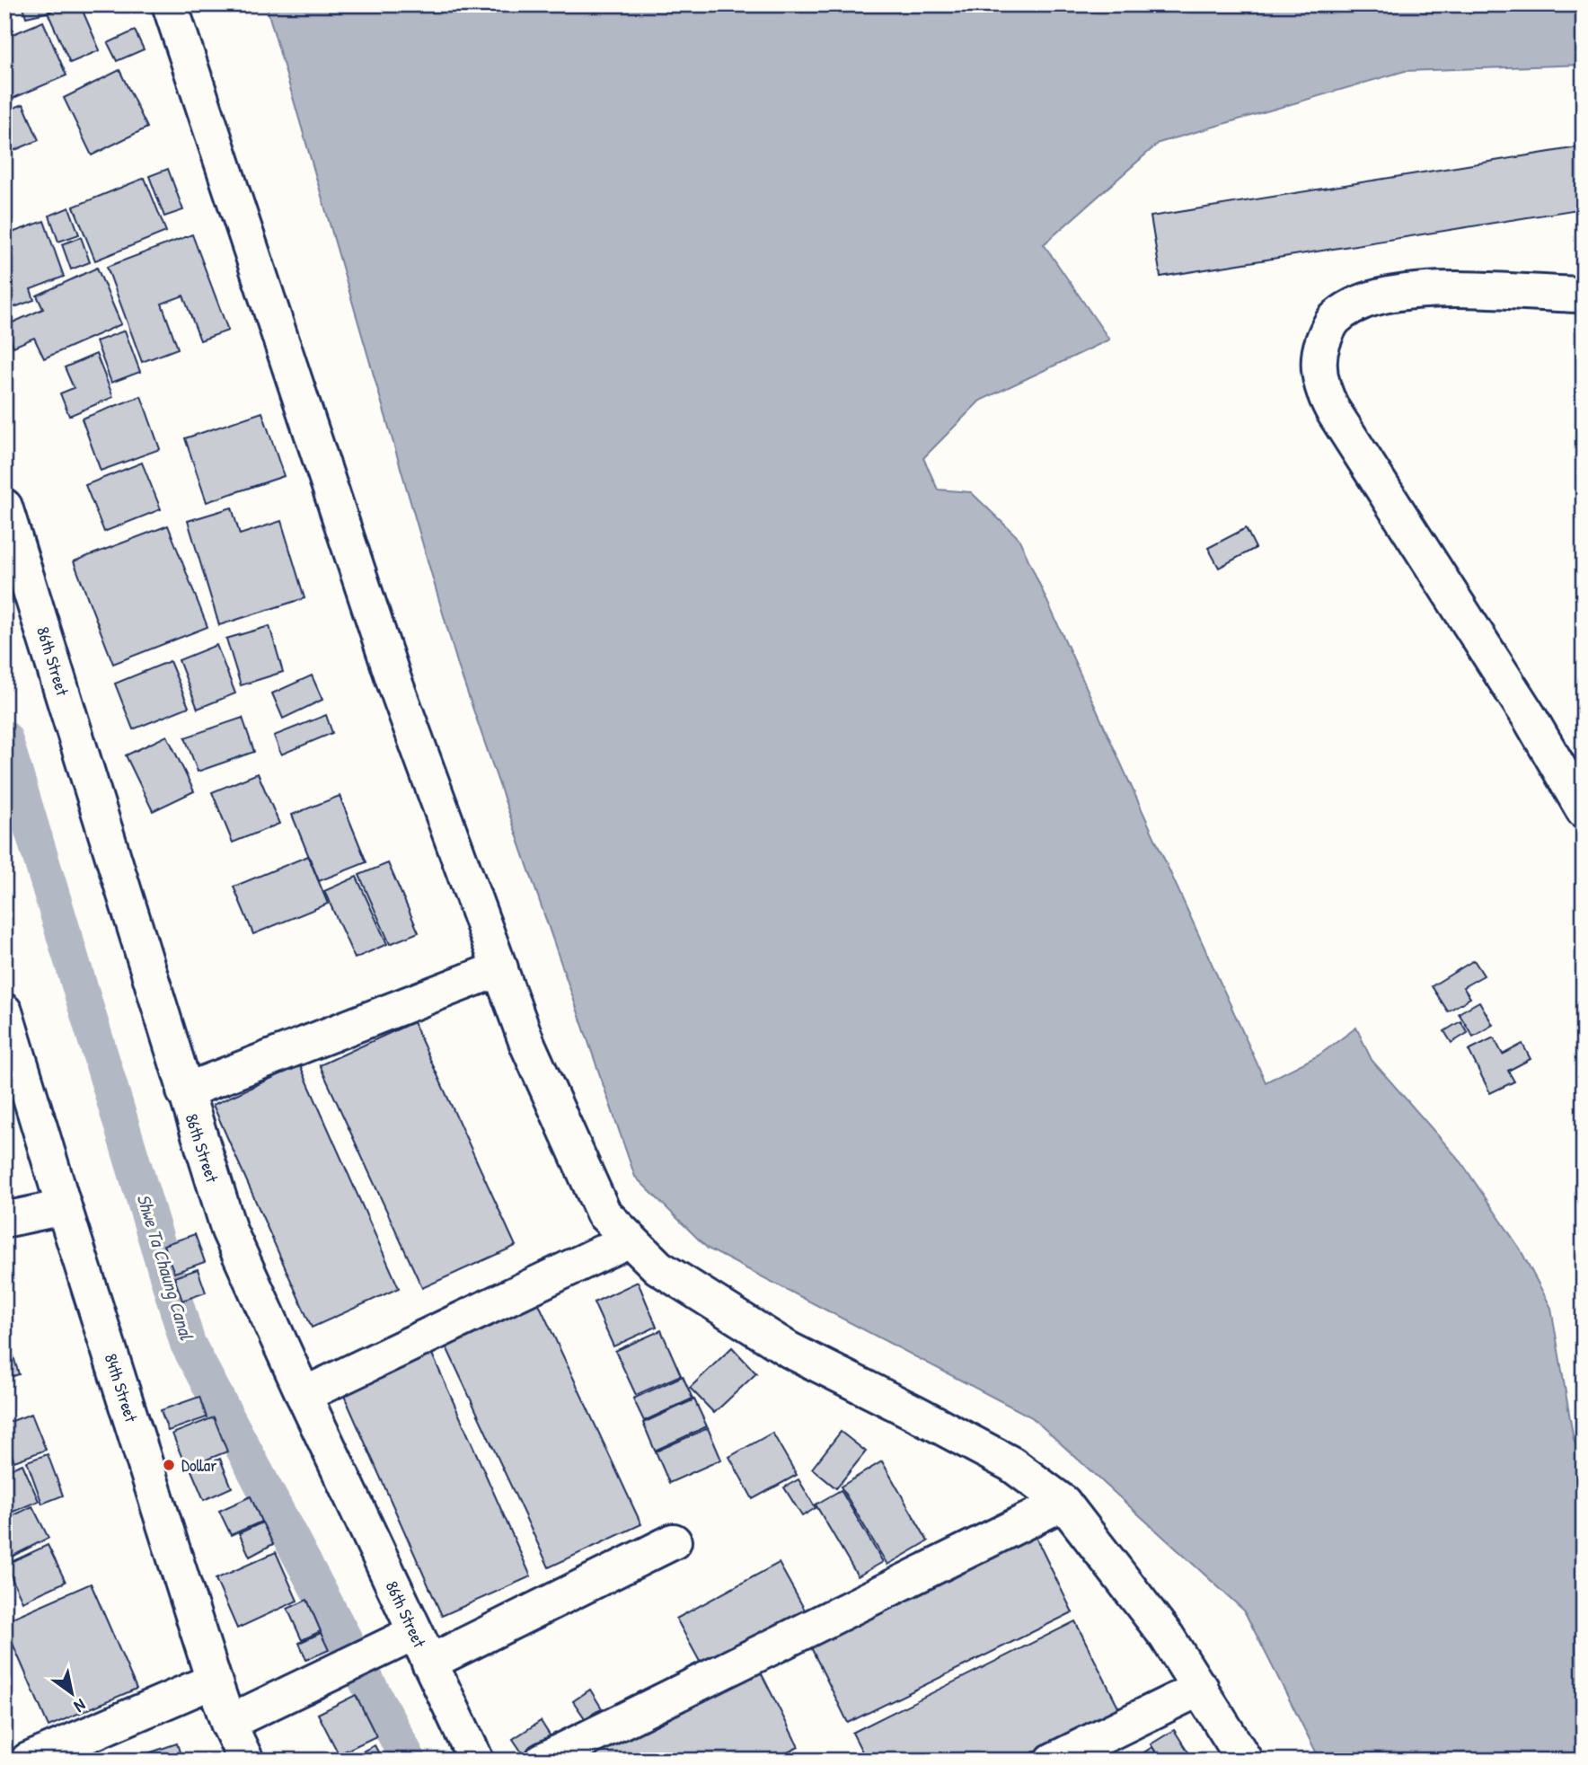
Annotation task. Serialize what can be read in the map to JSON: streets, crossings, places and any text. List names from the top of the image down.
{
  "streets": {
    "street": ["86th Street", "84th Street"]
  },
  "water": ["Shwe Ta Chaung Canal"],
  "places": ["Dollar"],
  "north": "bottom right"
}
